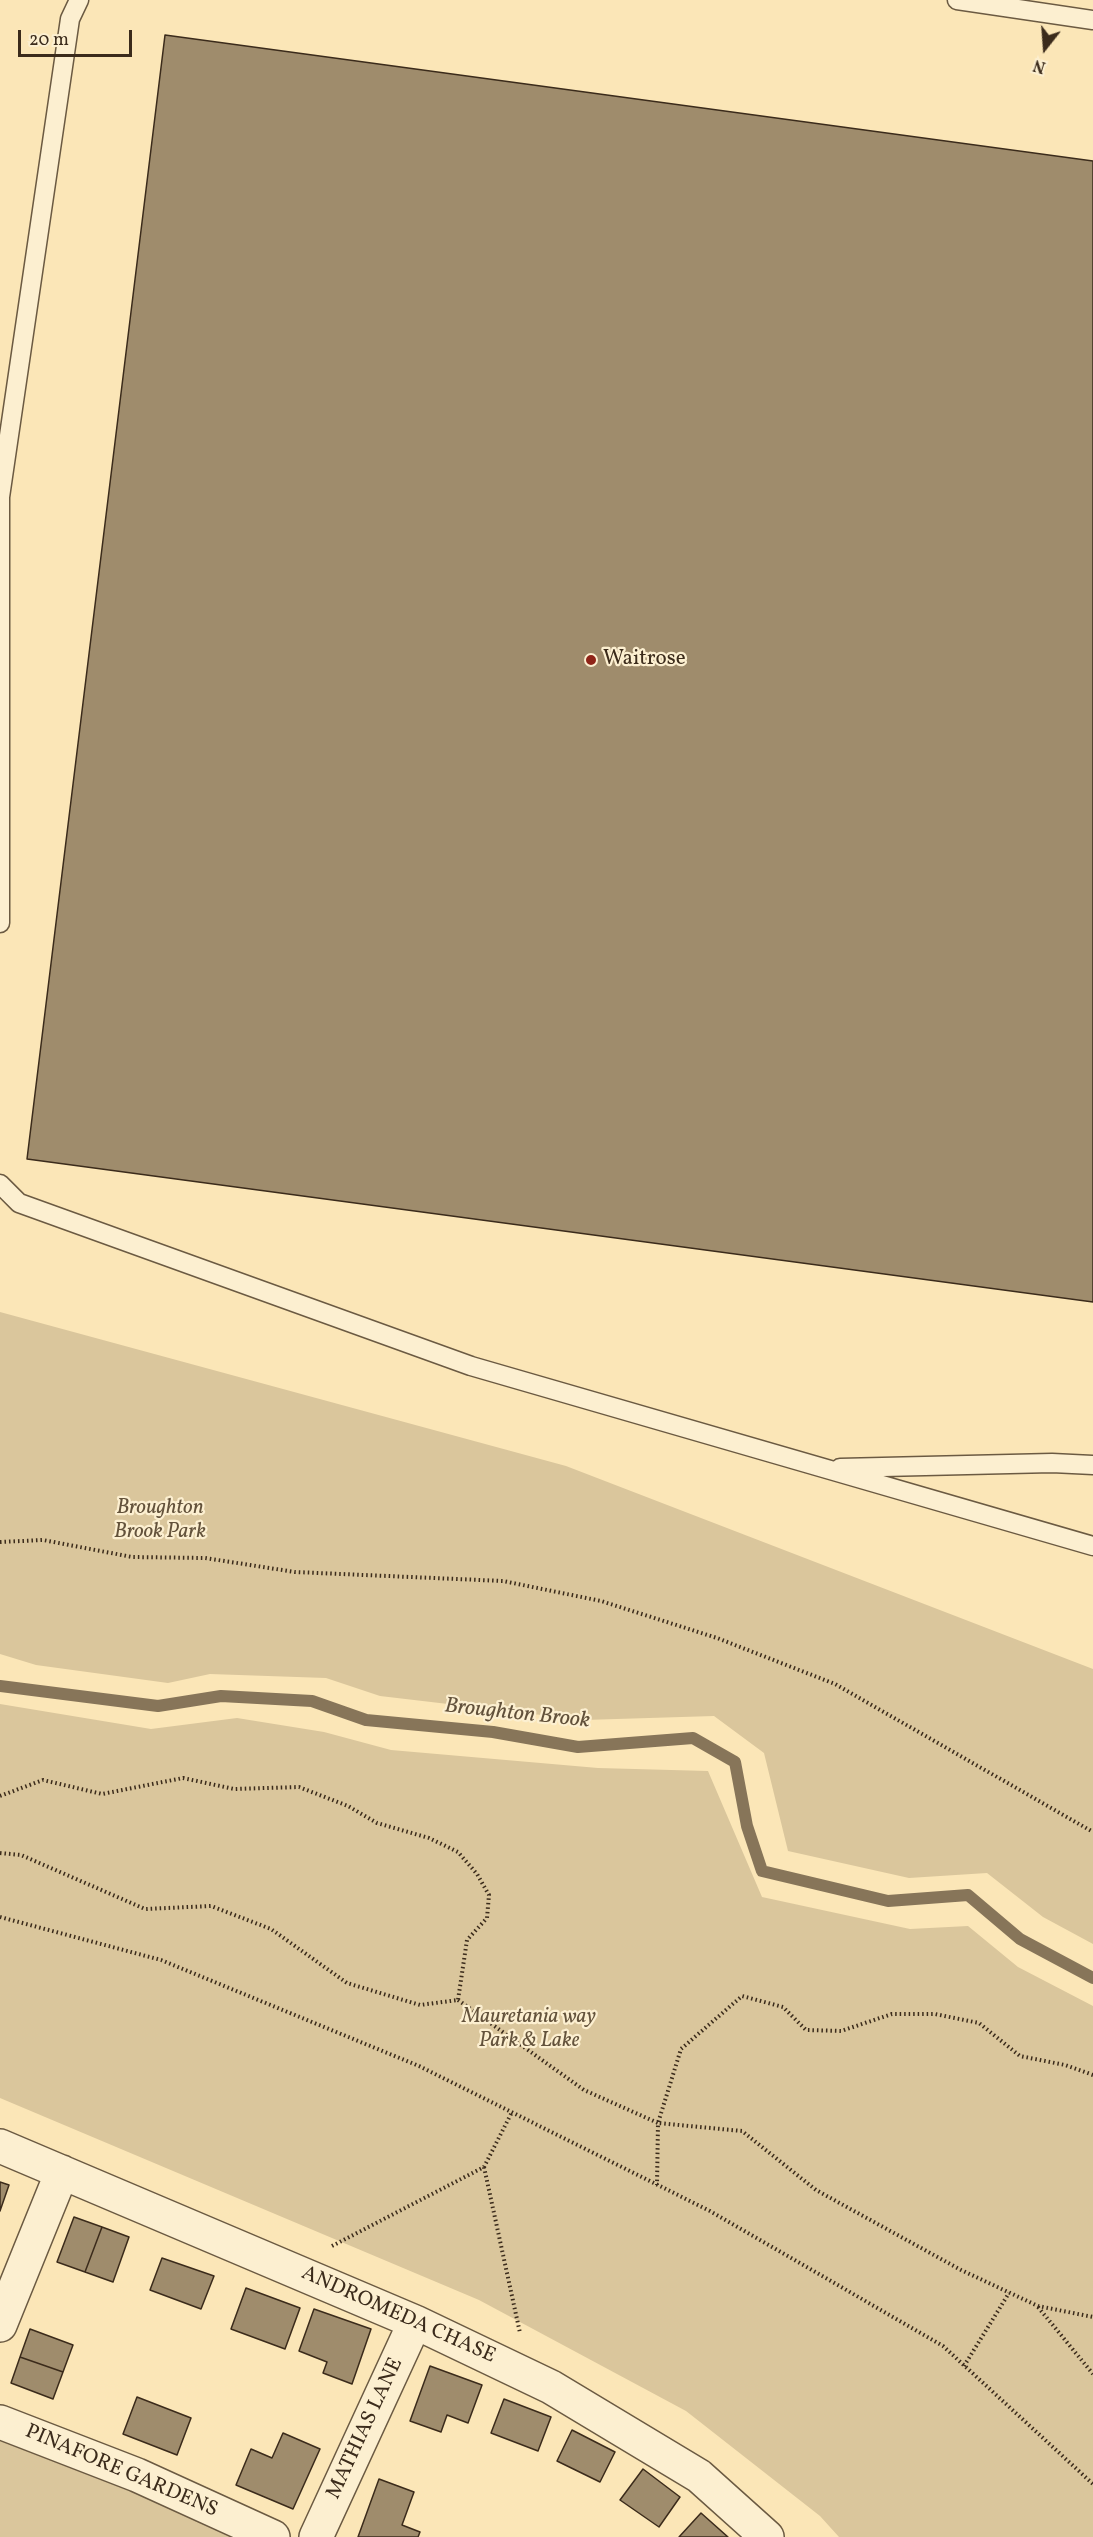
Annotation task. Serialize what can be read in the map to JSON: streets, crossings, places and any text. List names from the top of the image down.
{
  "streets": {
    "street": ["ANDROMEDA CHASE", "MATHIAS LANE", "PINAFORE GARDENS"]
  },
  "crossings": [
    ["ANDROMEDA CHASE", "MATHIAS LANE"]
  ],
  "water": ["Broughton Brook"],
  "parks": ["Broughton Brook Park", "Mauretania way Park & Lake"],
  "places": ["Waitrose"],
  "scale_bar": "20 m",
  "north": "bottom"
}
